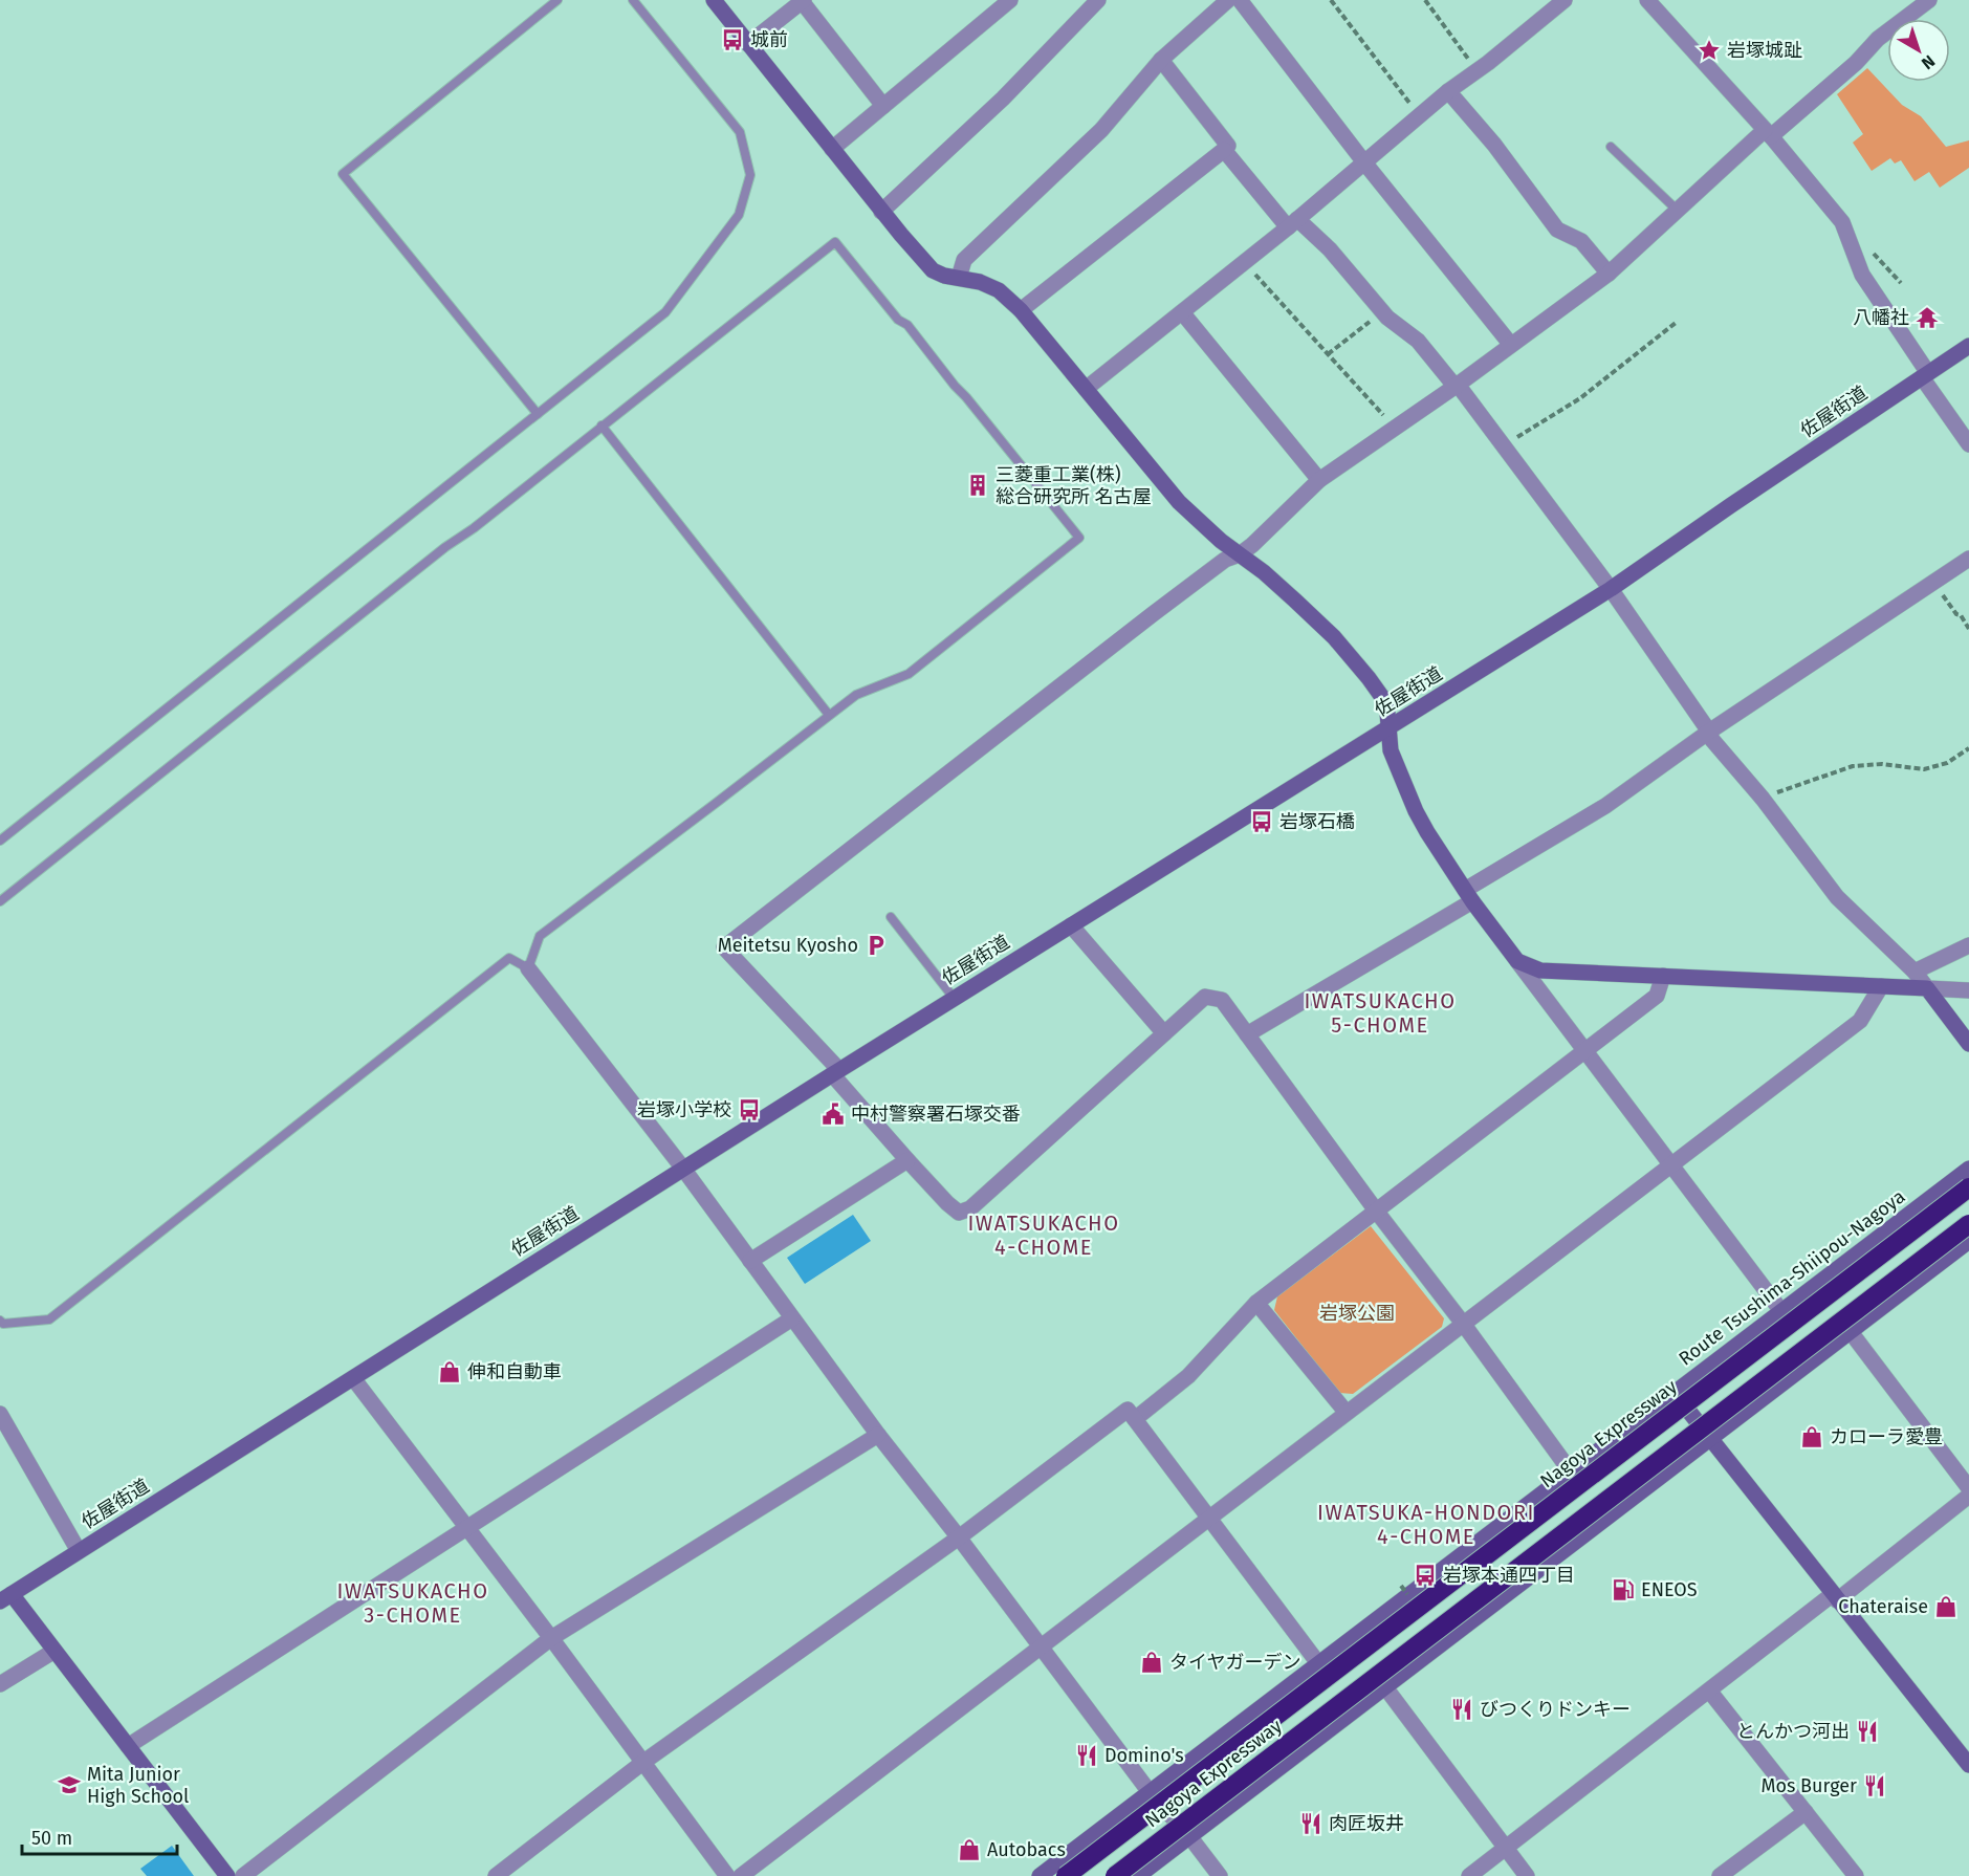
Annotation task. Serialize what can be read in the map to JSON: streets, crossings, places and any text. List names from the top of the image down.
{
  "streets": {
    "highway": ["Nagoya Expressway"],
    "street": ["佐屋街道", "Route Tsushima-Shiipou-Nagoya"]
  },
  "districts": [
    "IWATSUKACHO 5-CHOME",
    "IWATSUKACHO 4-CHOME",
    "IWATSUKA-HONDORI 4-CHOME",
    "IWATSUKACHO 3-CHOME"
  ],
  "parks": ["岩塚公園"],
  "places": {
    "bus stop": [
      "城前",
      "岩塚石橋",
      "岩塚小学校",
      "岩塚本通四丁目"
    ],
    "place": ["岩塚城趾"],
    "temple": ["八幡社"],
    "building": ["三菱重工業(株) 総合研究所 名古屋"],
    "parking": ["Meitetsu Kyosho"],
    "public building": ["中村警察署石塚交番"],
    "shop": [
      "伸和自動車",
      "カローラ愛豊",
      "Chateraise",
      "タイヤガーデン",
      "Autobacs"
    ],
    "fuel station": ["ENEOS"],
    "restaurant": [
      "びつくりドンキー",
      "とんかつ河出",
      "Domino's",
      "Mos Burger",
      "肉匠坂井"
    ],
    "school or university": ["Mita Junior High School"]
  },
  "scale_bar": "50 m",
  "north": "bottom right"
}
